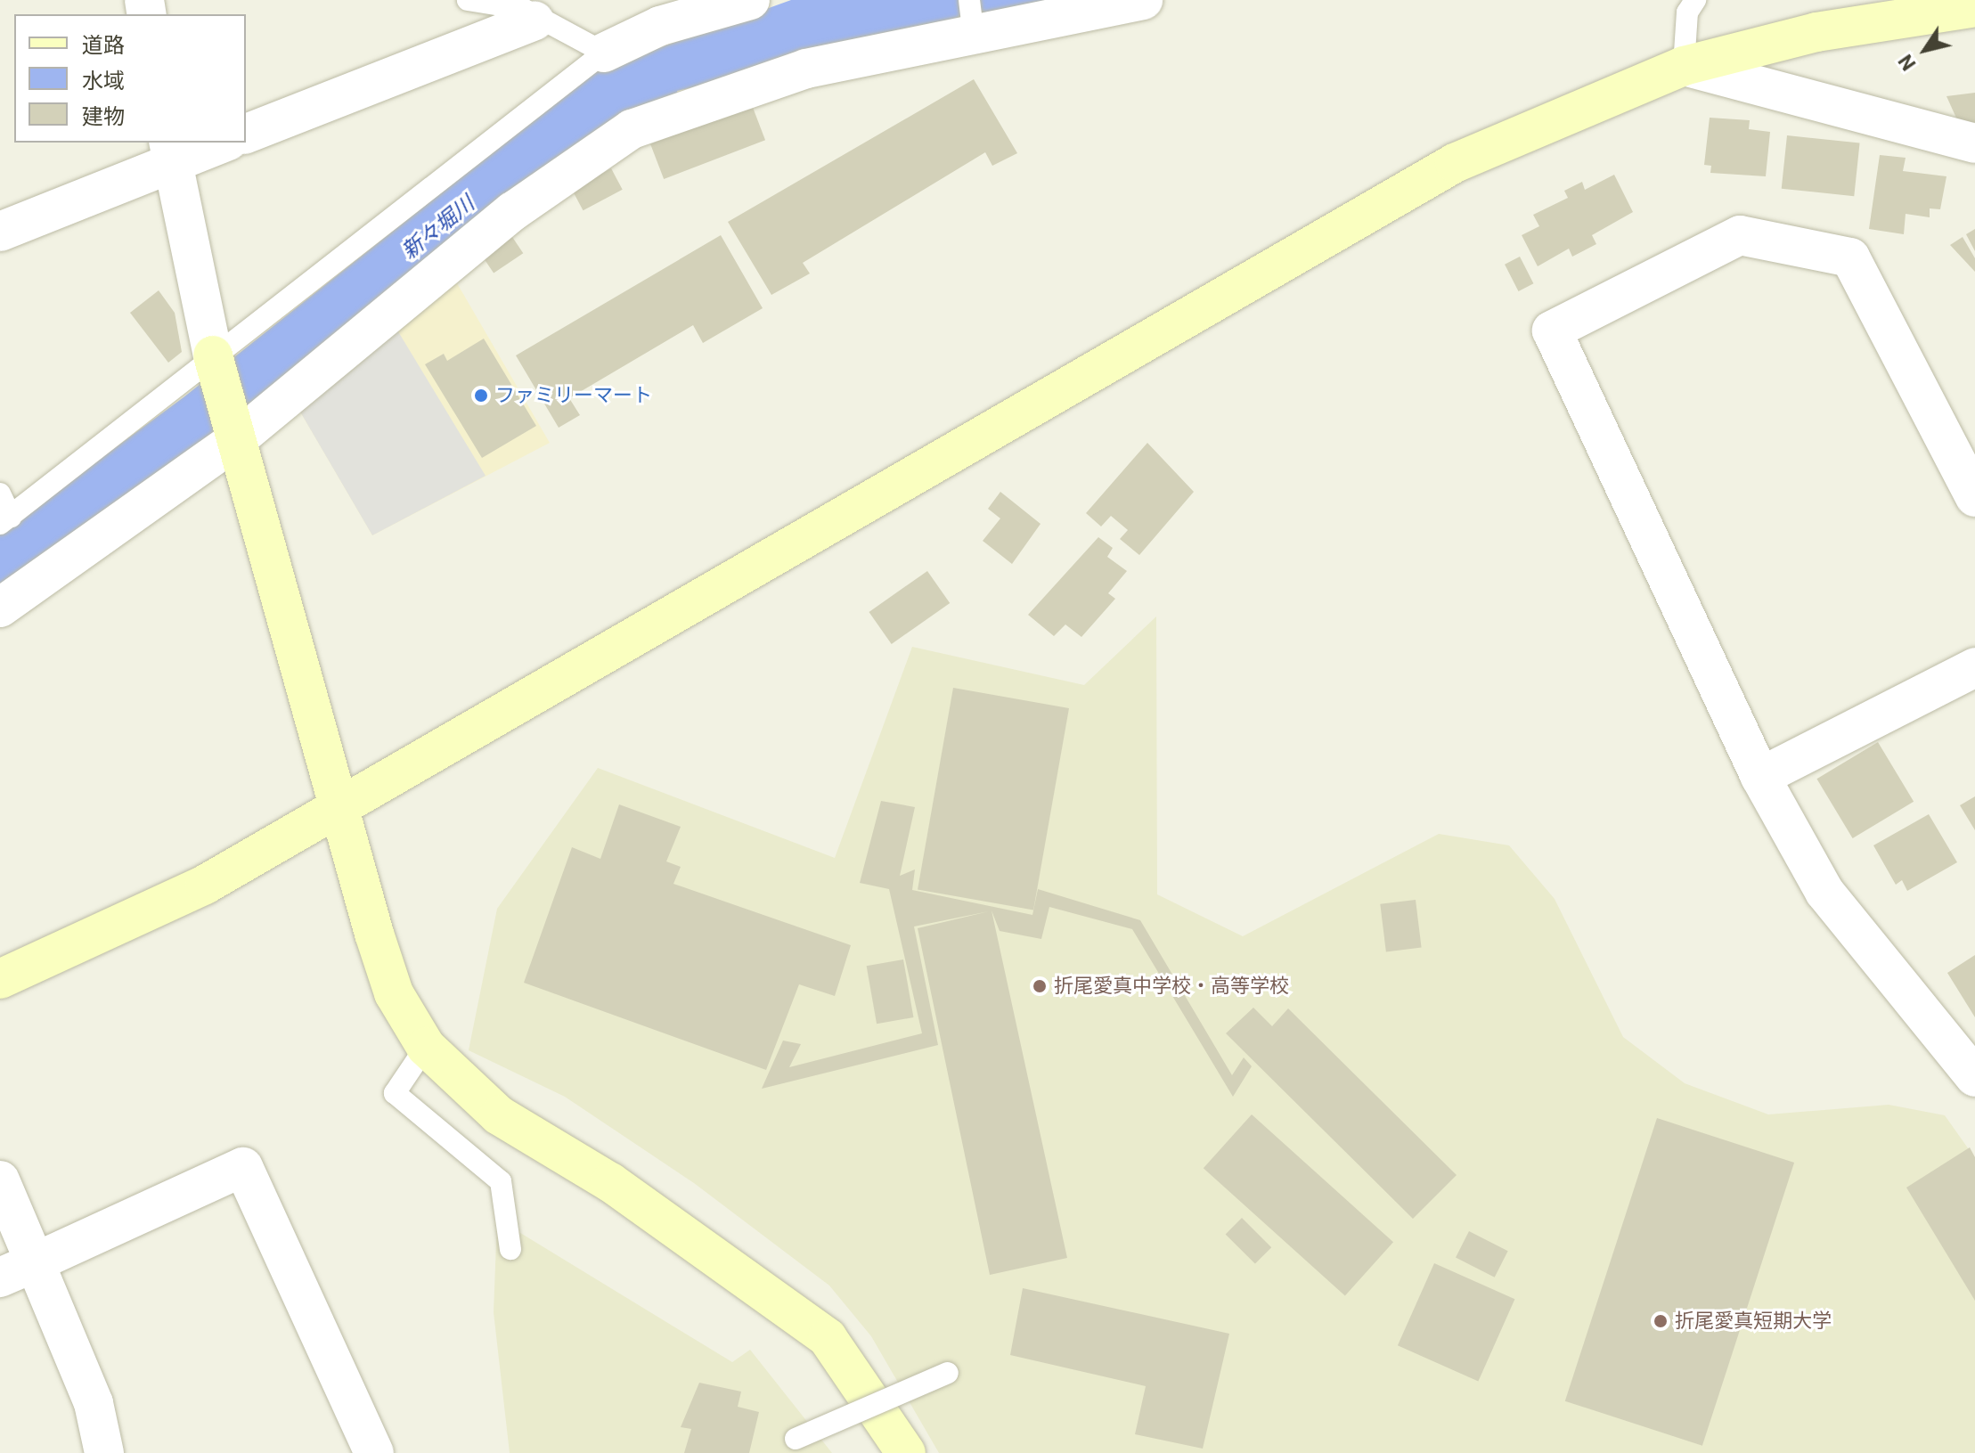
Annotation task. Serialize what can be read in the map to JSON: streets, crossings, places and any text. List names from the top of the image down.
{
  "water": ["新々堀川"],
  "places": ["ファミリーマート", "折尾愛真中学校・高等学校", "折尾愛真短期大学"],
  "legend": ["道路", "水域", "建物"],
  "north": "bottom left"
}
